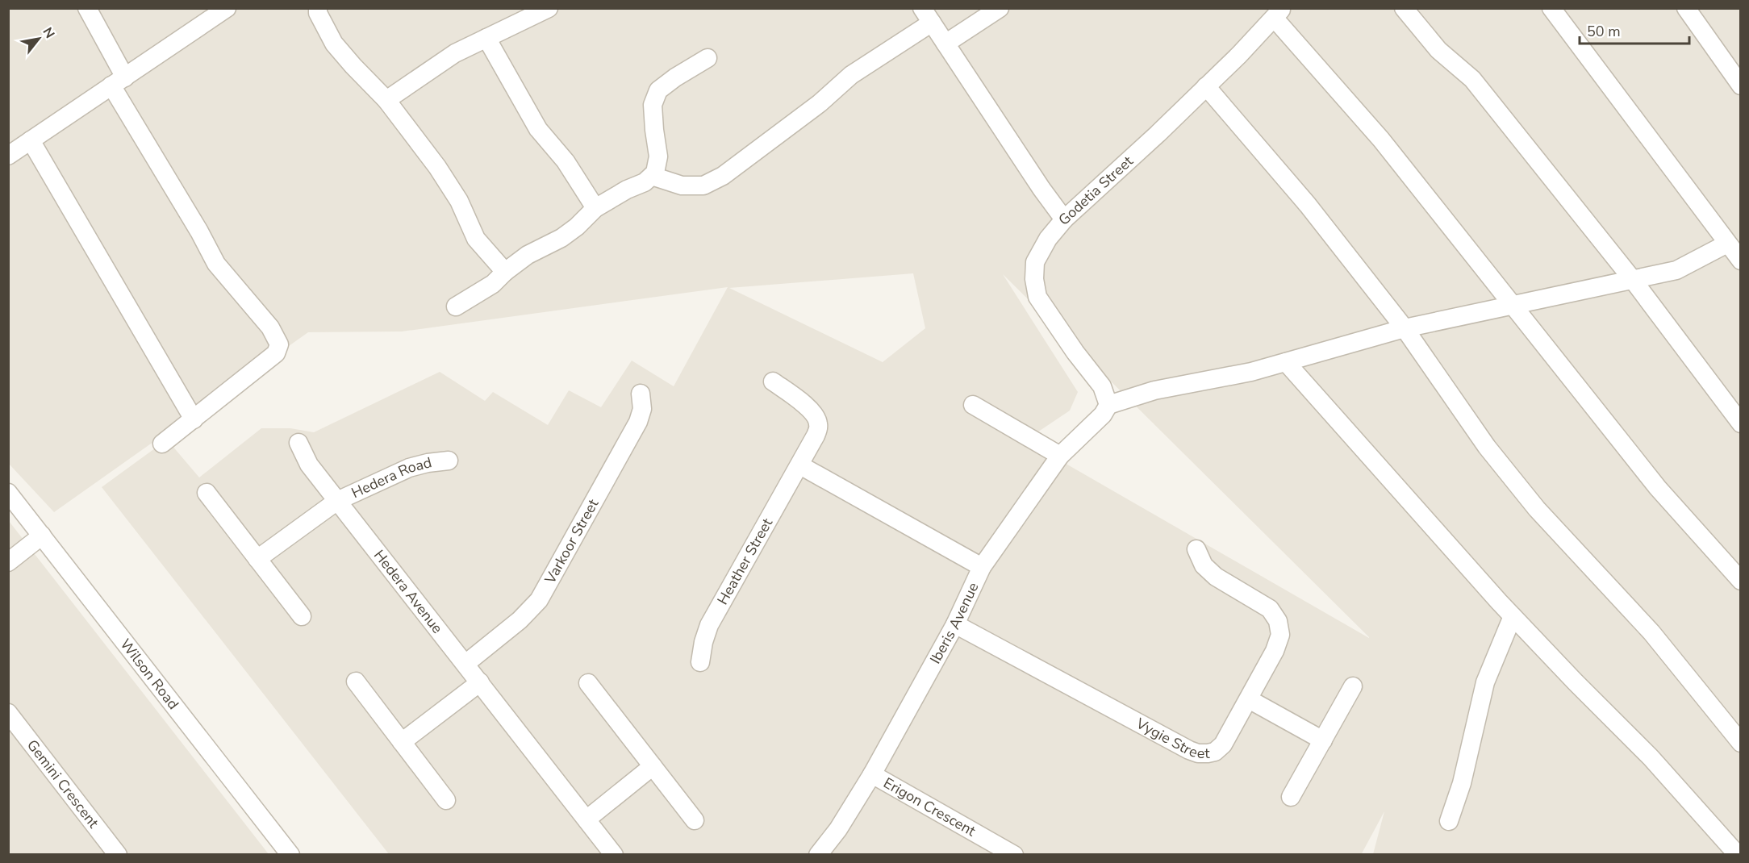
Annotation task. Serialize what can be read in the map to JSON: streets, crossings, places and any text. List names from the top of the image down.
{
  "streets": {
    "street": [
      "Godetia Street",
      "Hedera Road",
      "Varkoor Street",
      "Heather Street",
      "Hedera Avenue",
      "Iberis Avenue",
      "Wilson Road",
      "Vygie Street",
      "Gemini Crescent",
      "Erigon Crescent"
    ]
  },
  "crossings": [
    ["Godetia Street", "Iberis Avenue"],
    ["Hedera Road", "Hedera Avenue"],
    ["Varkoor Street", "Hedera Avenue"],
    ["Iberis Avenue", "Vygie Street"],
    ["Iberis Avenue", "Erigon Crescent"]
  ],
  "scale_bar": "50 m",
  "north": "top right"
}
